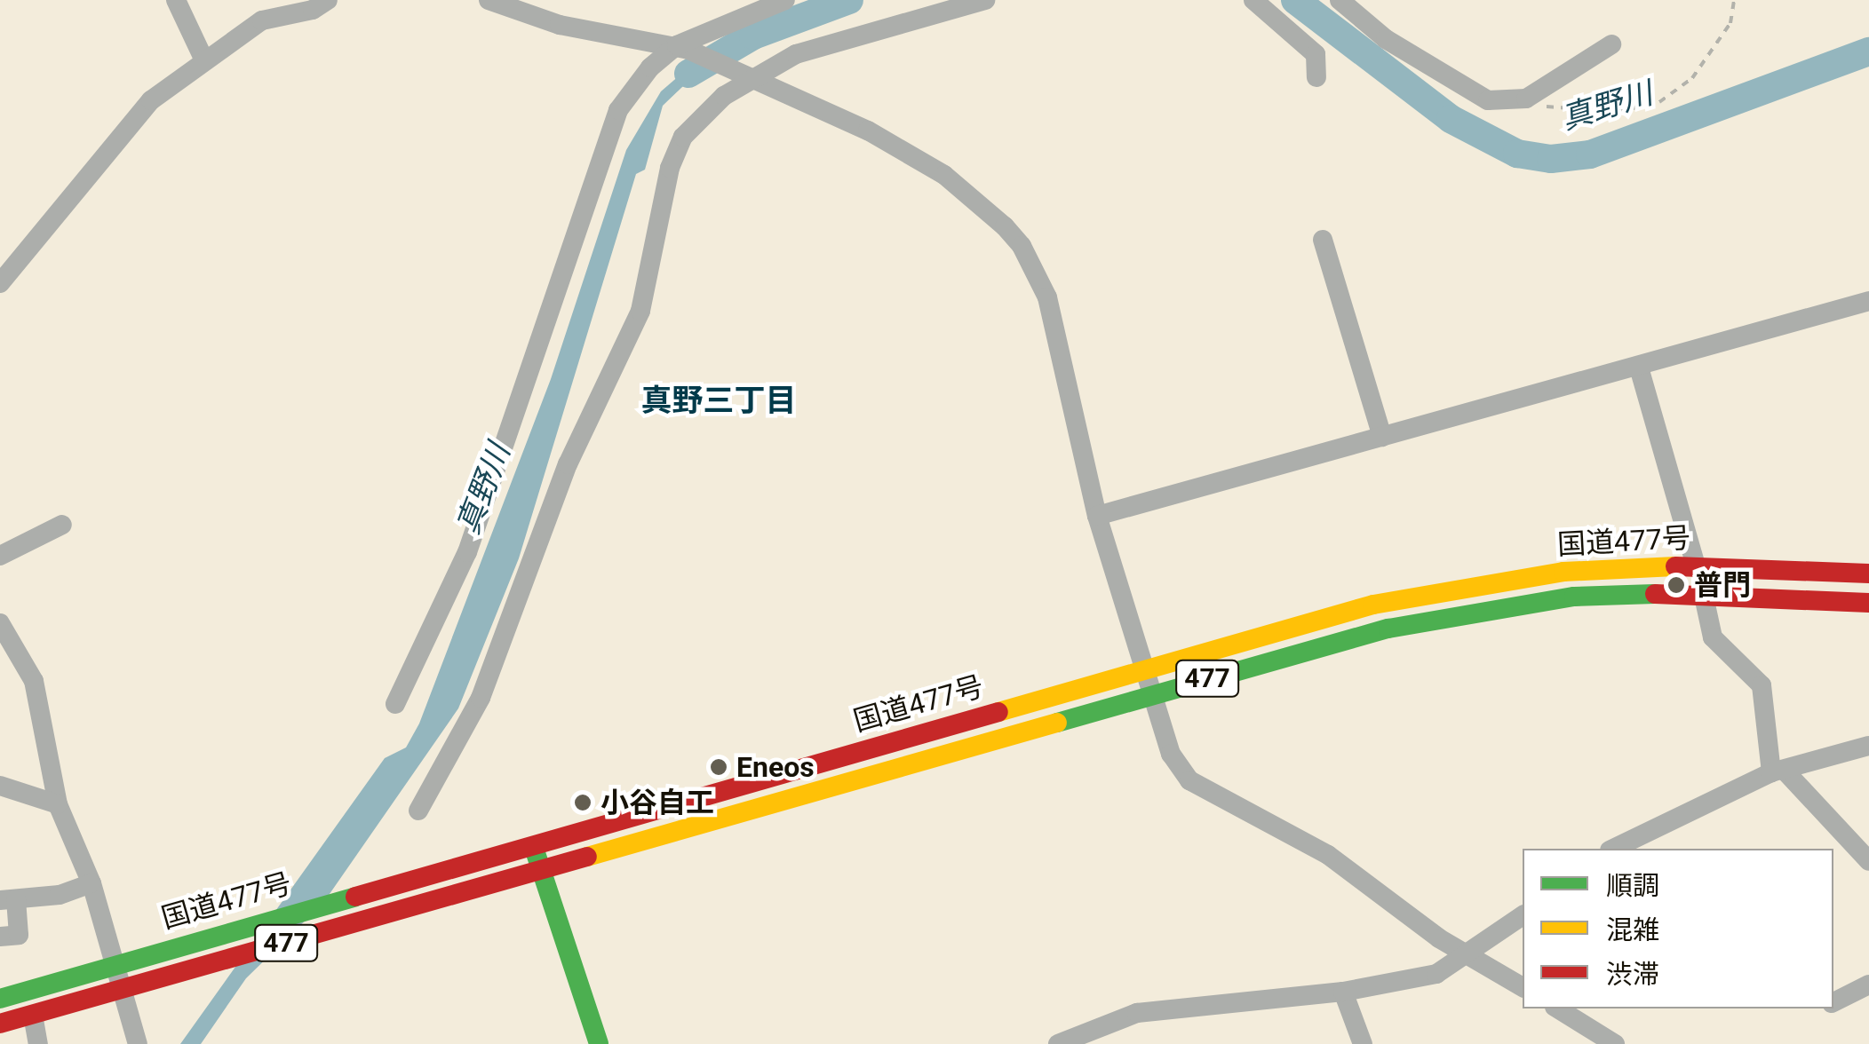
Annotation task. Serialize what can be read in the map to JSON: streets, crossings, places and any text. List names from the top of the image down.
{
  "streets": {
    "main road": ["国道477号", "477"]
  },
  "districts": ["真野三丁目"],
  "water": ["真野川"],
  "places": ["普門", "Eneos", "小谷自工"],
  "legend": ["順調", "混雑", "渋滞"]
}
